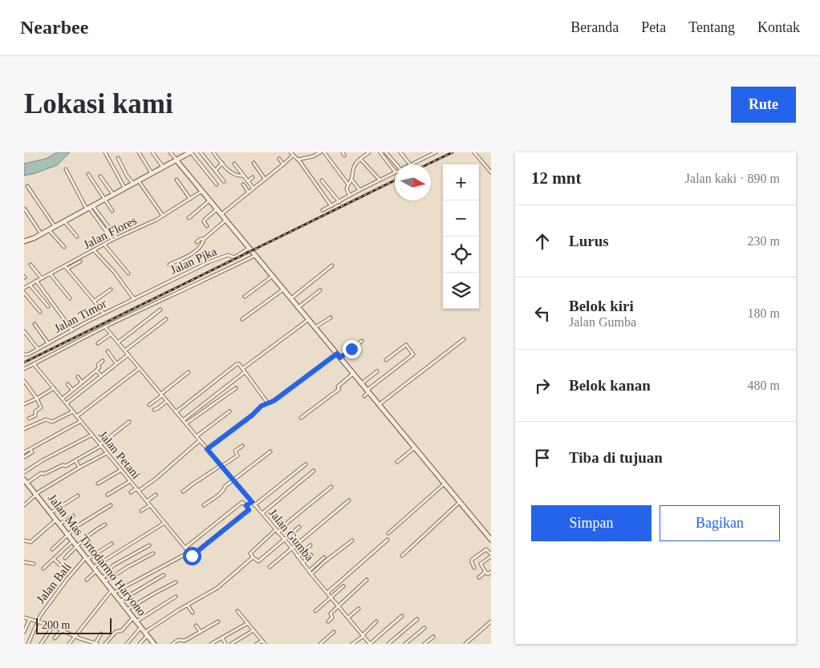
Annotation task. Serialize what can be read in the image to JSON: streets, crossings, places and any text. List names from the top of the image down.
{
  "streets": {
    "street": [
      "Jalan Flores",
      "Jalan Pjka",
      "Jalan Timor",
      "Jalan Petani",
      "Jalan Gumba",
      "Jalan Mas Tirtodarmo Haryono",
      "Jalan Bali"
    ]
  },
  "crossings": [
    ["Jalan Pjka", "Jalan Timor"],
    ["Jalan Mas Tirtodarmo Haryono", "Jalan Bali"]
  ],
  "scale_bar": "200 m",
  "north": "right",
  "page": {
    "header": "Nearbee",
    "nav": [
      "Beranda",
      "Peta",
      "Tentang",
      "Kontak"
    ],
    "buttons": [
      "Rute",
      ["Simpan", "Bagikan"]
    ],
    "title": "Lokasi kami",
    "heading": ["12 mnt", "Jalan kaki · 890 m"],
    "map_buttons": ["+", "−"],
    "list": [
      ["Lurus", "230 m"],
      ["Belok kiri", "Jalan Gumba", "180 m"],
      ["Belok kanan", "480 m"],
      "Tiba di tujuan"
    ],
    "scale": "200 m"
  }
}
